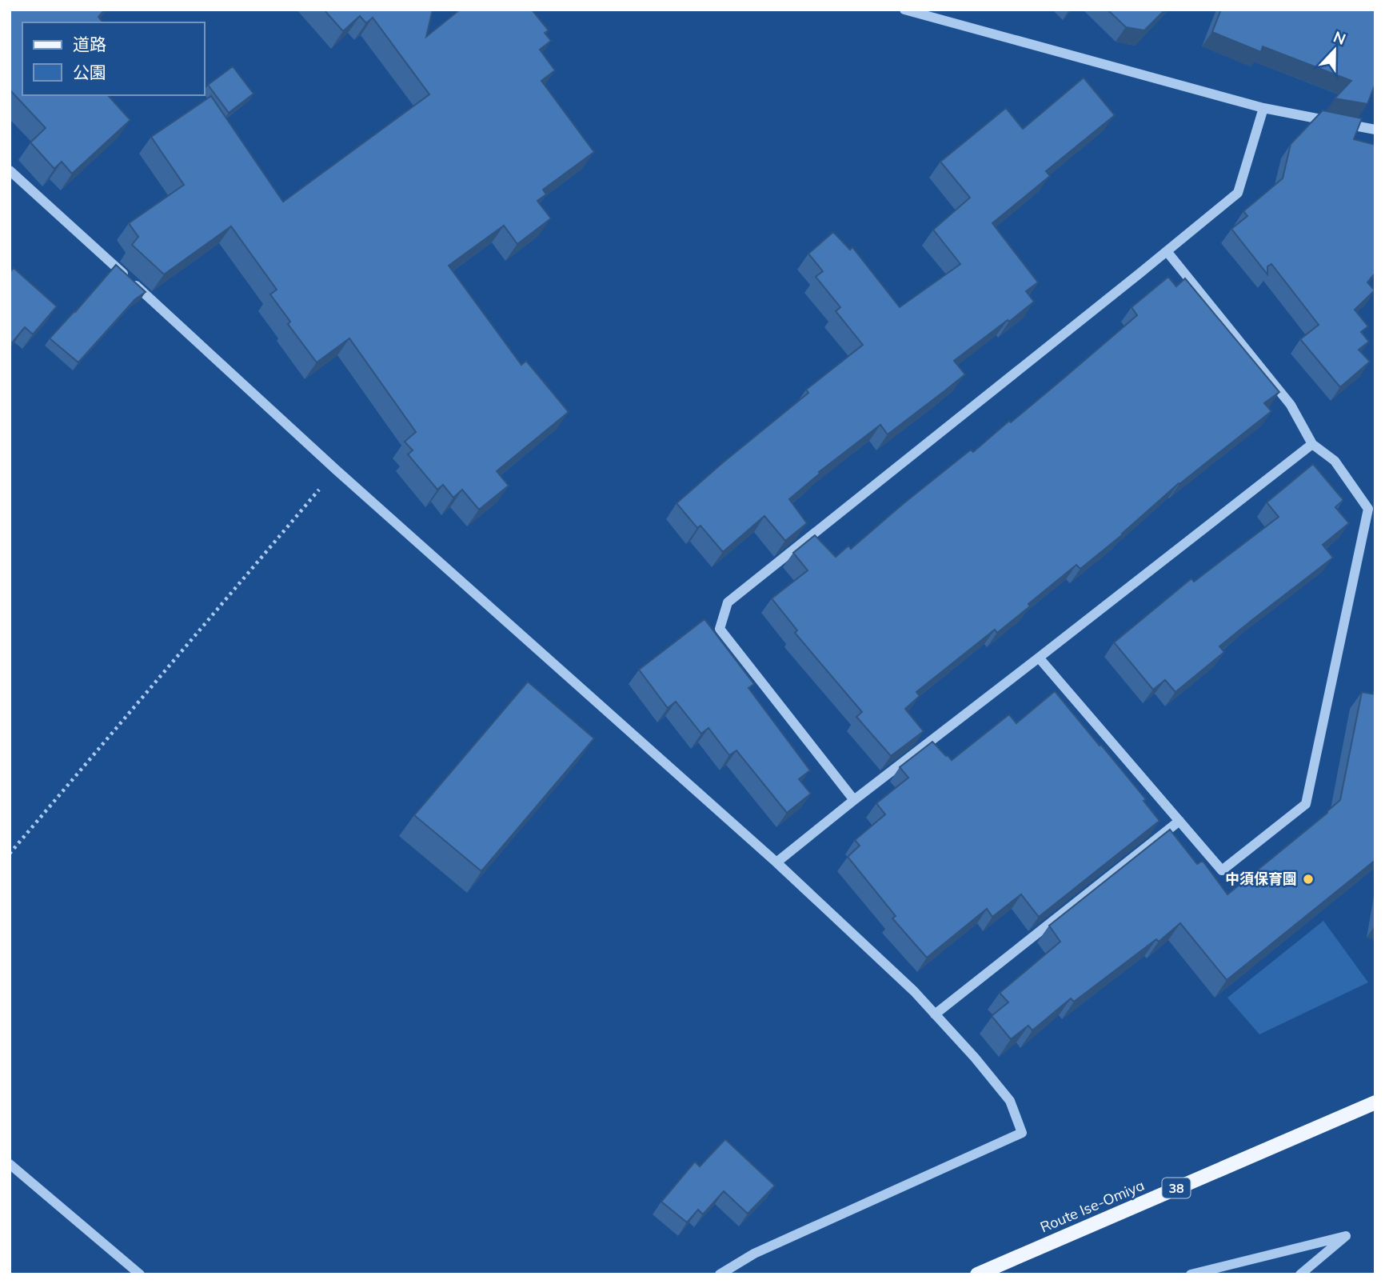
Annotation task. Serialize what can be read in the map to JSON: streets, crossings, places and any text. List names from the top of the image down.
{
  "streets": {
    "main road": ["38", "Route Ise-Omiya"]
  },
  "places": ["中須保育園"],
  "legend": ["道路", "公園"],
  "north": "top"
}
